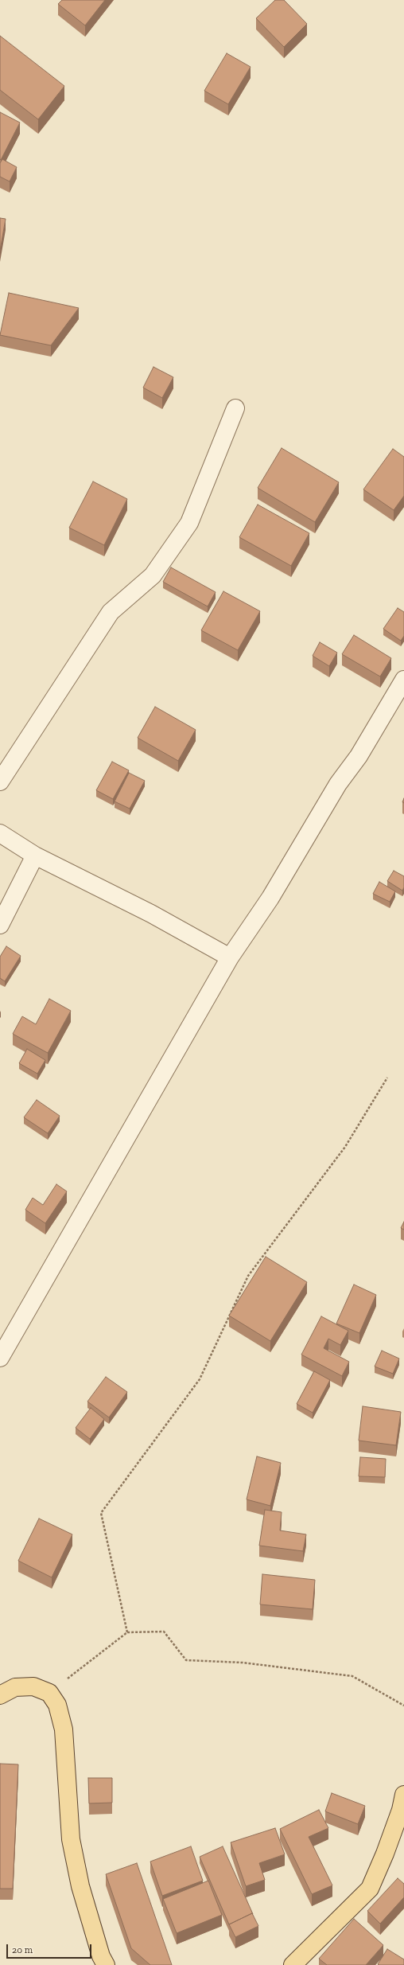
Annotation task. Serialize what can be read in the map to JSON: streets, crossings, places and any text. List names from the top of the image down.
{
  "scale_bar": "20 m"
}
